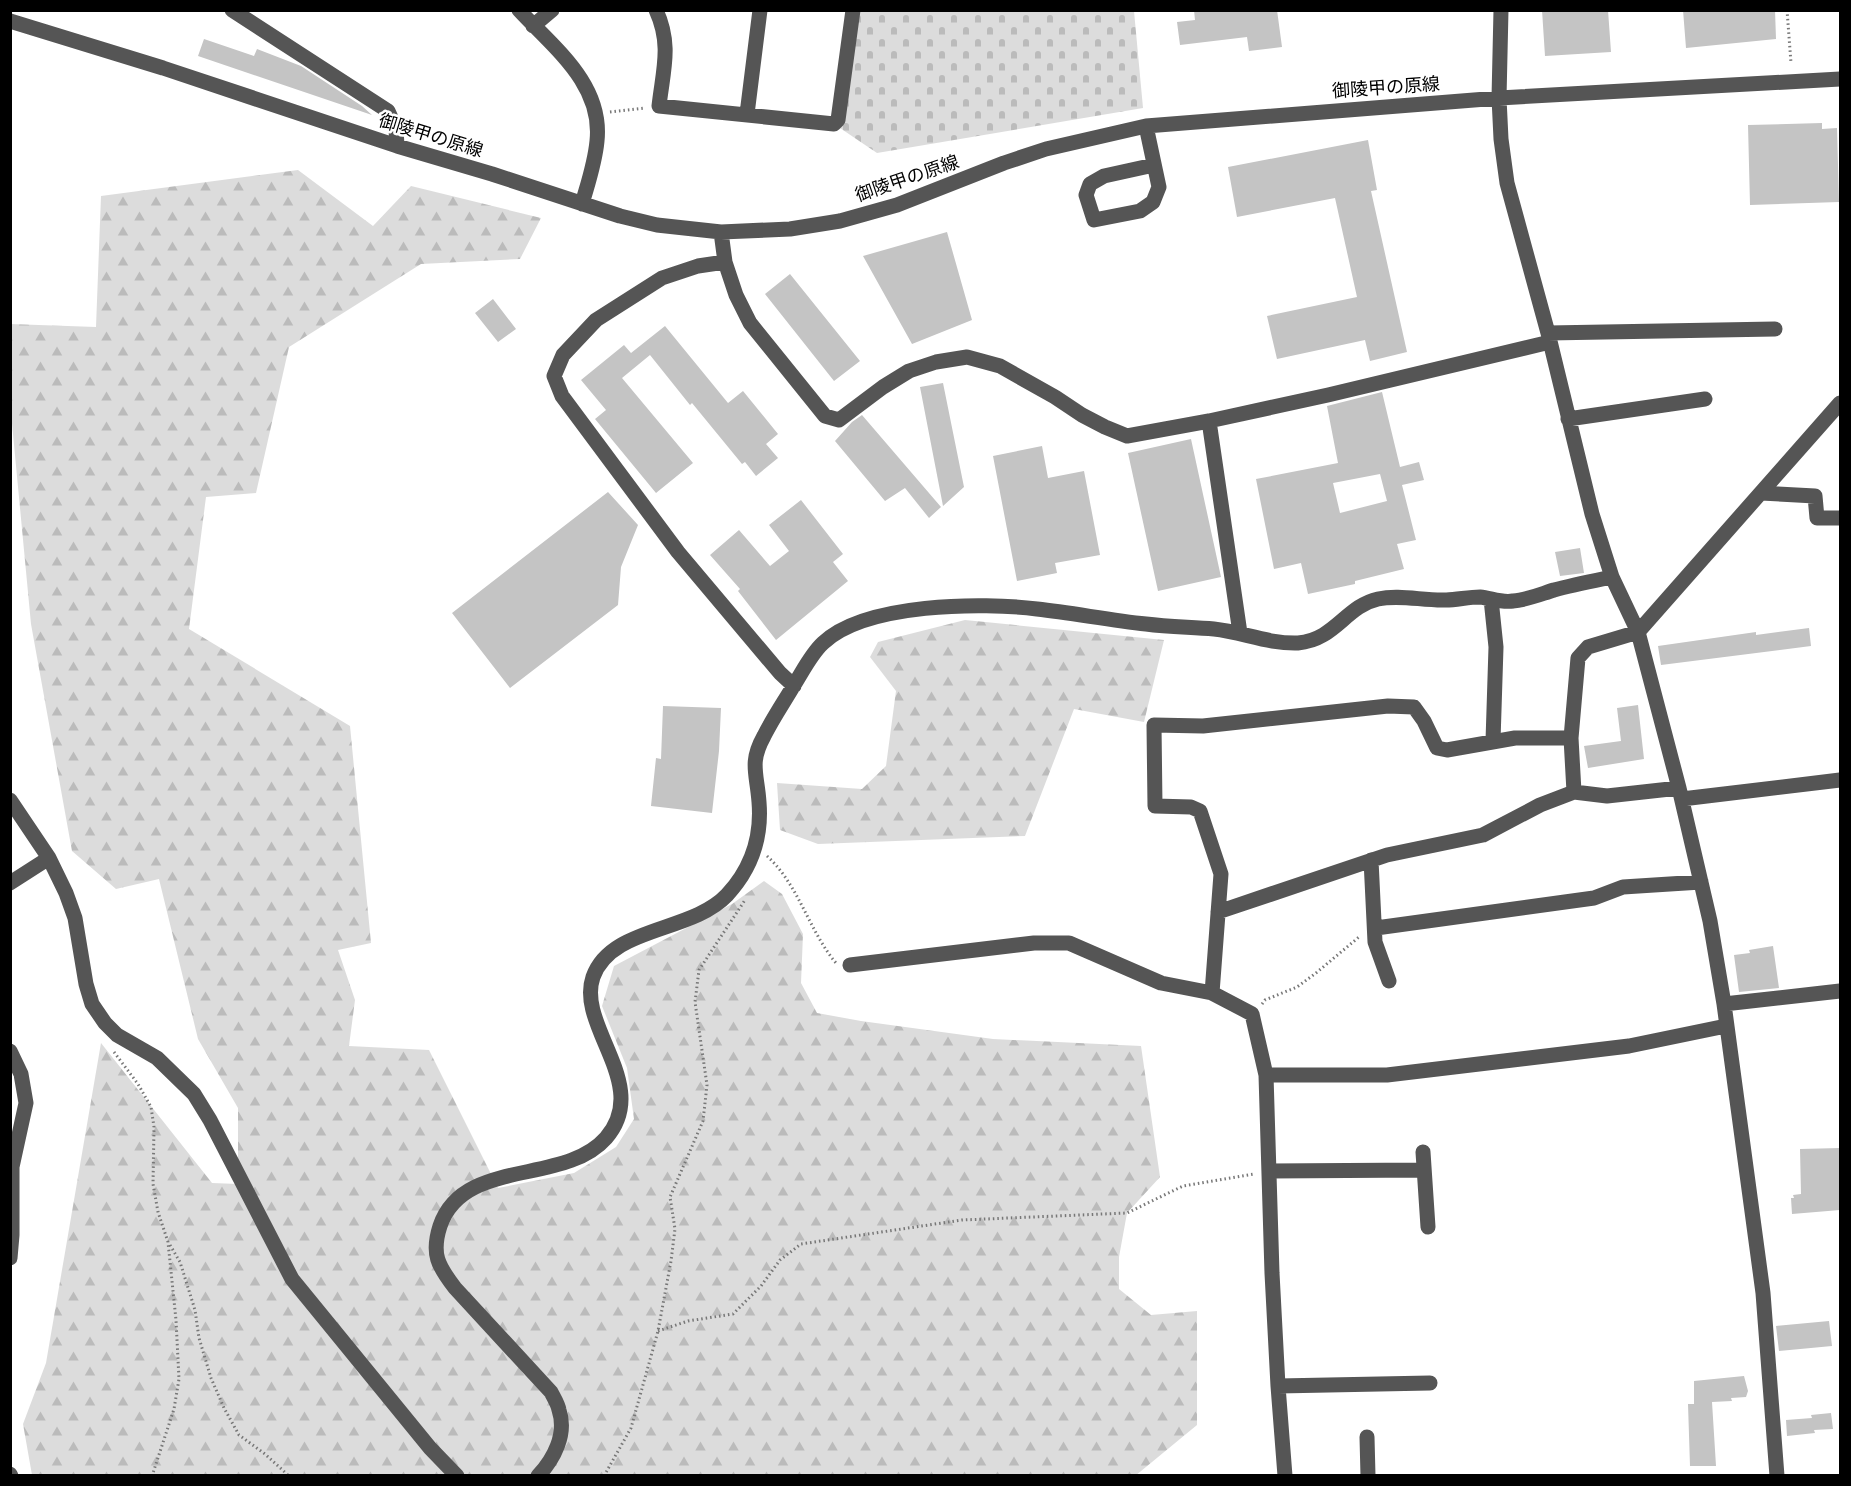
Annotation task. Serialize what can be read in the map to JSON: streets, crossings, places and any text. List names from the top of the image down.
{
  "streets": {
    "street": ["御陵甲の原線"]
  }
}
